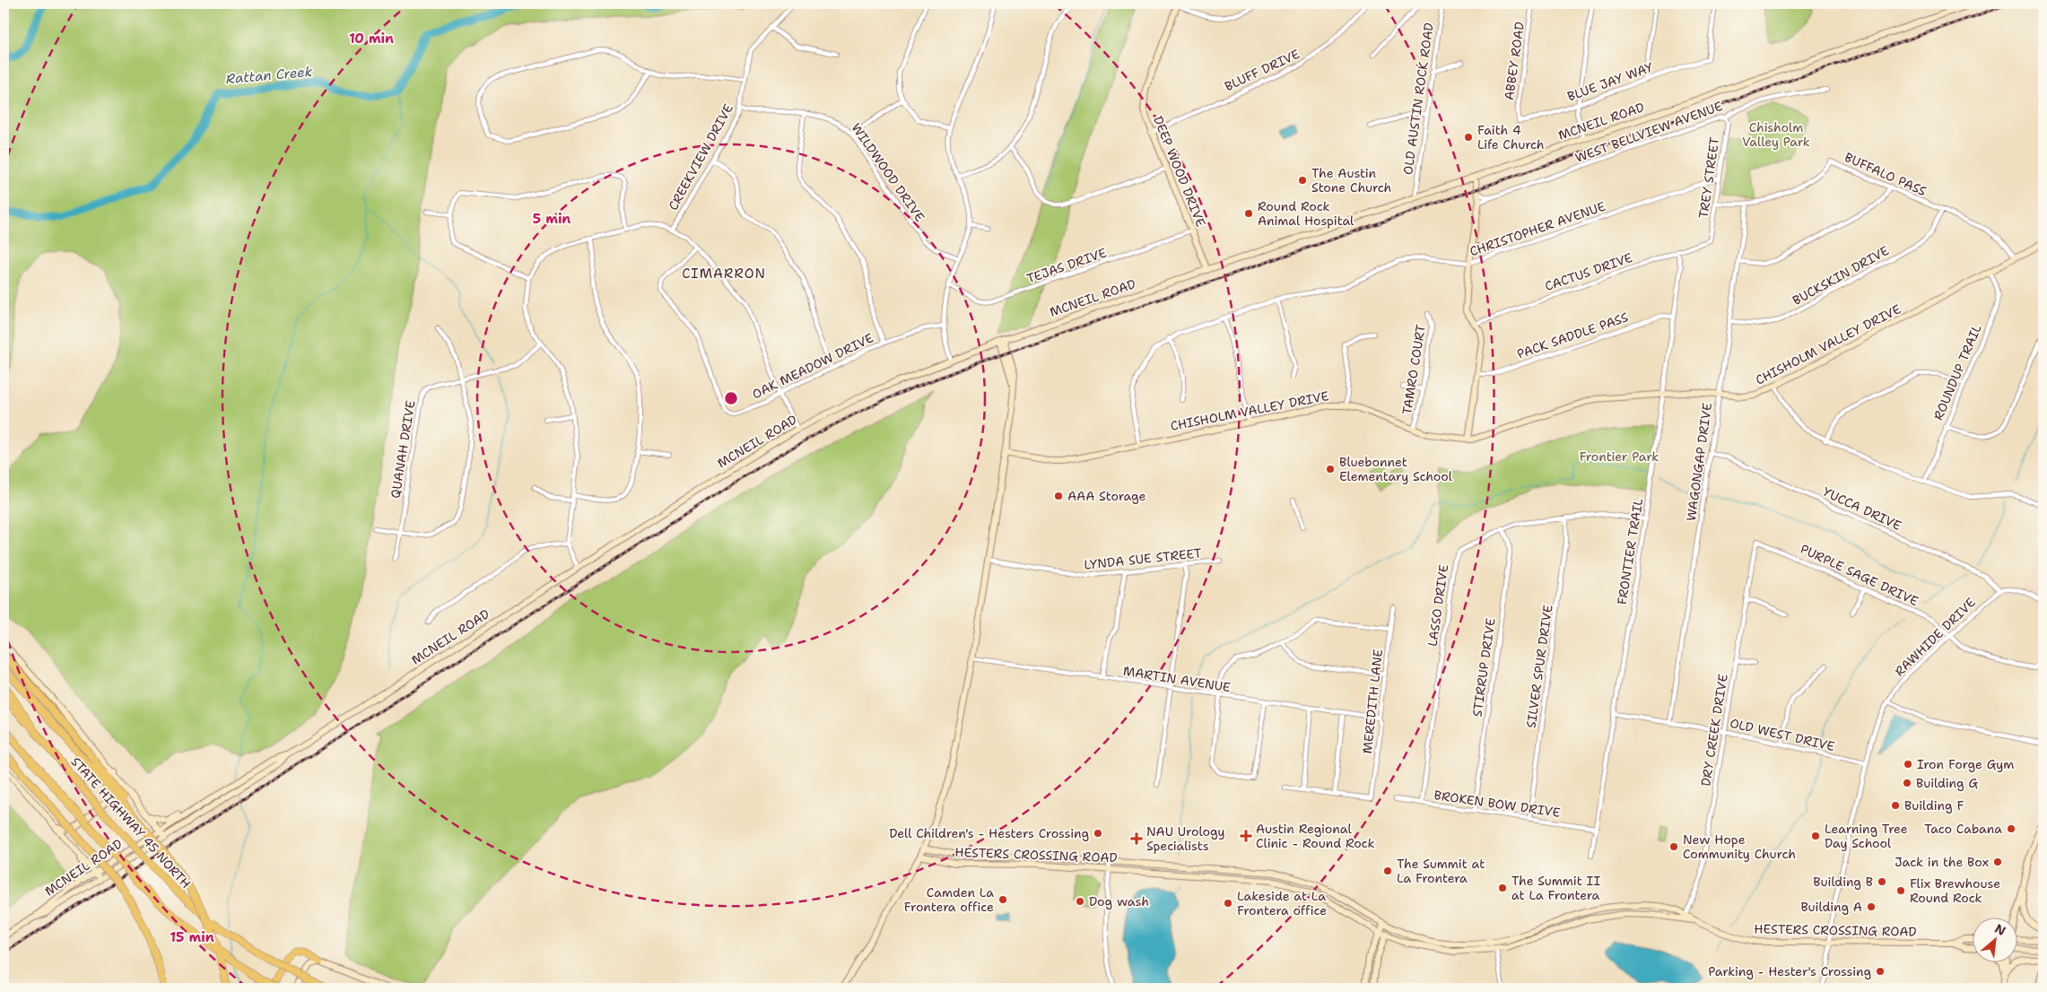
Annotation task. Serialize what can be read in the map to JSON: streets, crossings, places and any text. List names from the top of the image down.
{
  "streets": {
    "highway": ["STATE HIGHWAY 45 NORTH"],
    "main road": [
      "MCNEIL ROAD",
      "DEEP WOOD DRIVE",
      "CHISHOLM VALLEY DRIVE",
      "HESTERS CROSSING ROAD"
    ],
    "street": [
      "ABBEY ROAD",
      "BLUFF DRIVE",
      "BLUE JAY WAY",
      "OLD AUSTIN ROCK ROAD",
      "WEST BELLVIEW AVENUE",
      "CREEKVIEW DRIVE",
      "WILDWOOD DRIVE",
      "BUFFALO PASS",
      "TREY STREET",
      "CHRISTOPHER AVENUE",
      "TEJAS DRIVE",
      "CACTUS DRIVE",
      "BUCKSKIN DRIVE",
      "PACK SADDLE PASS",
      "OAK MEADOW DRIVE",
      "TAMRO COURT",
      "ROUNDUP TRAIL",
      "QUANAH DRIVE",
      "WAGONGAP DRIVE",
      "YUCCA DRIVE",
      "FRONTIER TRAIL",
      "LYNDA SUE STREET",
      "PURPLE SAGE DRIVE",
      "LASSO DRIVE",
      "RAWHIDE DRIVE",
      "SILVER SPUR DRIVE",
      "STIRRUP DRIVE",
      "MARTIN AVENUE",
      "MEREDITH LANE",
      "DRY CREEK DRIVE",
      "OLD WEST DRIVE",
      "BROKEN BOW DRIVE"
    ]
  },
  "crossings": [
    ["ABBEY ROAD", "BLUE JAY WAY"],
    ["BLUFF DRIVE", "DEEP WOOD DRIVE"],
    ["OLD AUSTIN ROCK ROAD", "MCNEIL ROAD"],
    ["MCNEIL ROAD", "DEEP WOOD DRIVE"],
    ["WEST BELLVIEW AVENUE", "TREY STREET"],
    ["CREEKVIEW DRIVE", "WILDWOOD DRIVE"],
    ["DEEP WOOD DRIVE", "TEJAS DRIVE"],
    ["BUFFALO PASS", "TREY STREET"],
    ["BUFFALO PASS", "BUCKSKIN DRIVE"],
    ["BUFFALO PASS", "CHISHOLM VALLEY DRIVE"],
    ["BUFFALO PASS", "WAGONGAP DRIVE"],
    ["TREY STREET", "CHRISTOPHER AVENUE"],
    ["TREY STREET", "CACTUS DRIVE"],
    ["CHRISTOPHER AVENUE", "CHISHOLM VALLEY DRIVE"],
    ["CACTUS DRIVE", "FRONTIER TRAIL"],
    ["BUCKSKIN DRIVE", "WAGONGAP DRIVE"],
    ["PACK SADDLE PASS", "FRONTIER TRAIL"],
    ["CHISHOLM VALLEY DRIVE", "TAMRO COURT"],
    ["CHISHOLM VALLEY DRIVE", "ROUNDUP TRAIL"],
    ["CHISHOLM VALLEY DRIVE", "WAGONGAP DRIVE"],
    ["CHISHOLM VALLEY DRIVE", "FRONTIER TRAIL"],
    ["WAGONGAP DRIVE", "YUCCA DRIVE"],
    ["WAGONGAP DRIVE", "OLD WEST DRIVE"],
    ["YUCCA DRIVE", "RAWHIDE DRIVE"],
    ["FRONTIER TRAIL", "LASSO DRIVE"],
    ["FRONTIER TRAIL", "OLD WEST DRIVE"],
    ["FRONTIER TRAIL", "BROKEN BOW DRIVE"],
    ["PURPLE SAGE DRIVE", "RAWHIDE DRIVE"],
    ["PURPLE SAGE DRIVE", "DRY CREEK DRIVE"],
    ["LASSO DRIVE", "SILVER SPUR DRIVE"],
    ["LASSO DRIVE", "STIRRUP DRIVE"],
    ["LASSO DRIVE", "BROKEN BOW DRIVE"],
    ["RAWHIDE DRIVE", "OLD WEST DRIVE"],
    ["RAWHIDE DRIVE", "HESTERS CROSSING ROAD"],
    ["SILVER SPUR DRIVE", "BROKEN BOW DRIVE"],
    ["STIRRUP DRIVE", "BROKEN BOW DRIVE"],
    ["MARTIN AVENUE", "MEREDITH LANE"],
    ["DRY CREEK DRIVE", "OLD WEST DRIVE"],
    ["DRY CREEK DRIVE", "HESTERS CROSSING ROAD"]
  ],
  "districts": ["CIMARRON"],
  "water": ["Rattan Creek"],
  "parks": ["Chisholm Valley Park", "Frontier Park"],
  "places": {
    "other": [
      "Faith 4 Life Church",
      "The Austin Stone Church",
      "Round Rock Animal Hospital",
      "Bluebonnet Elementary School",
      "AAA Storage",
      "Iron Forge Gym",
      "Building G",
      "Building F",
      "Taco Cabana",
      "Dell Children's - Hesters Crossing",
      "Learning Tree Day School",
      "New Hope Community Church",
      "Jack in the Box",
      "The Summit at La Frontera",
      "Building B",
      "The Summit II at La Frontera",
      "Flix Brewhouse Round Rock",
      "Camden La Frontera office",
      "Dog wash",
      "Lakeside at La Frontera office",
      "Building A",
      "Parking - Hester's Crossing"
    ],
    "health": ["Austin Regional Clinic - Round Rock", "NAU Urology Specialists"]
  },
  "north": "top right",
  "rings": ["10 min", "5 min", "15 min"]
}
